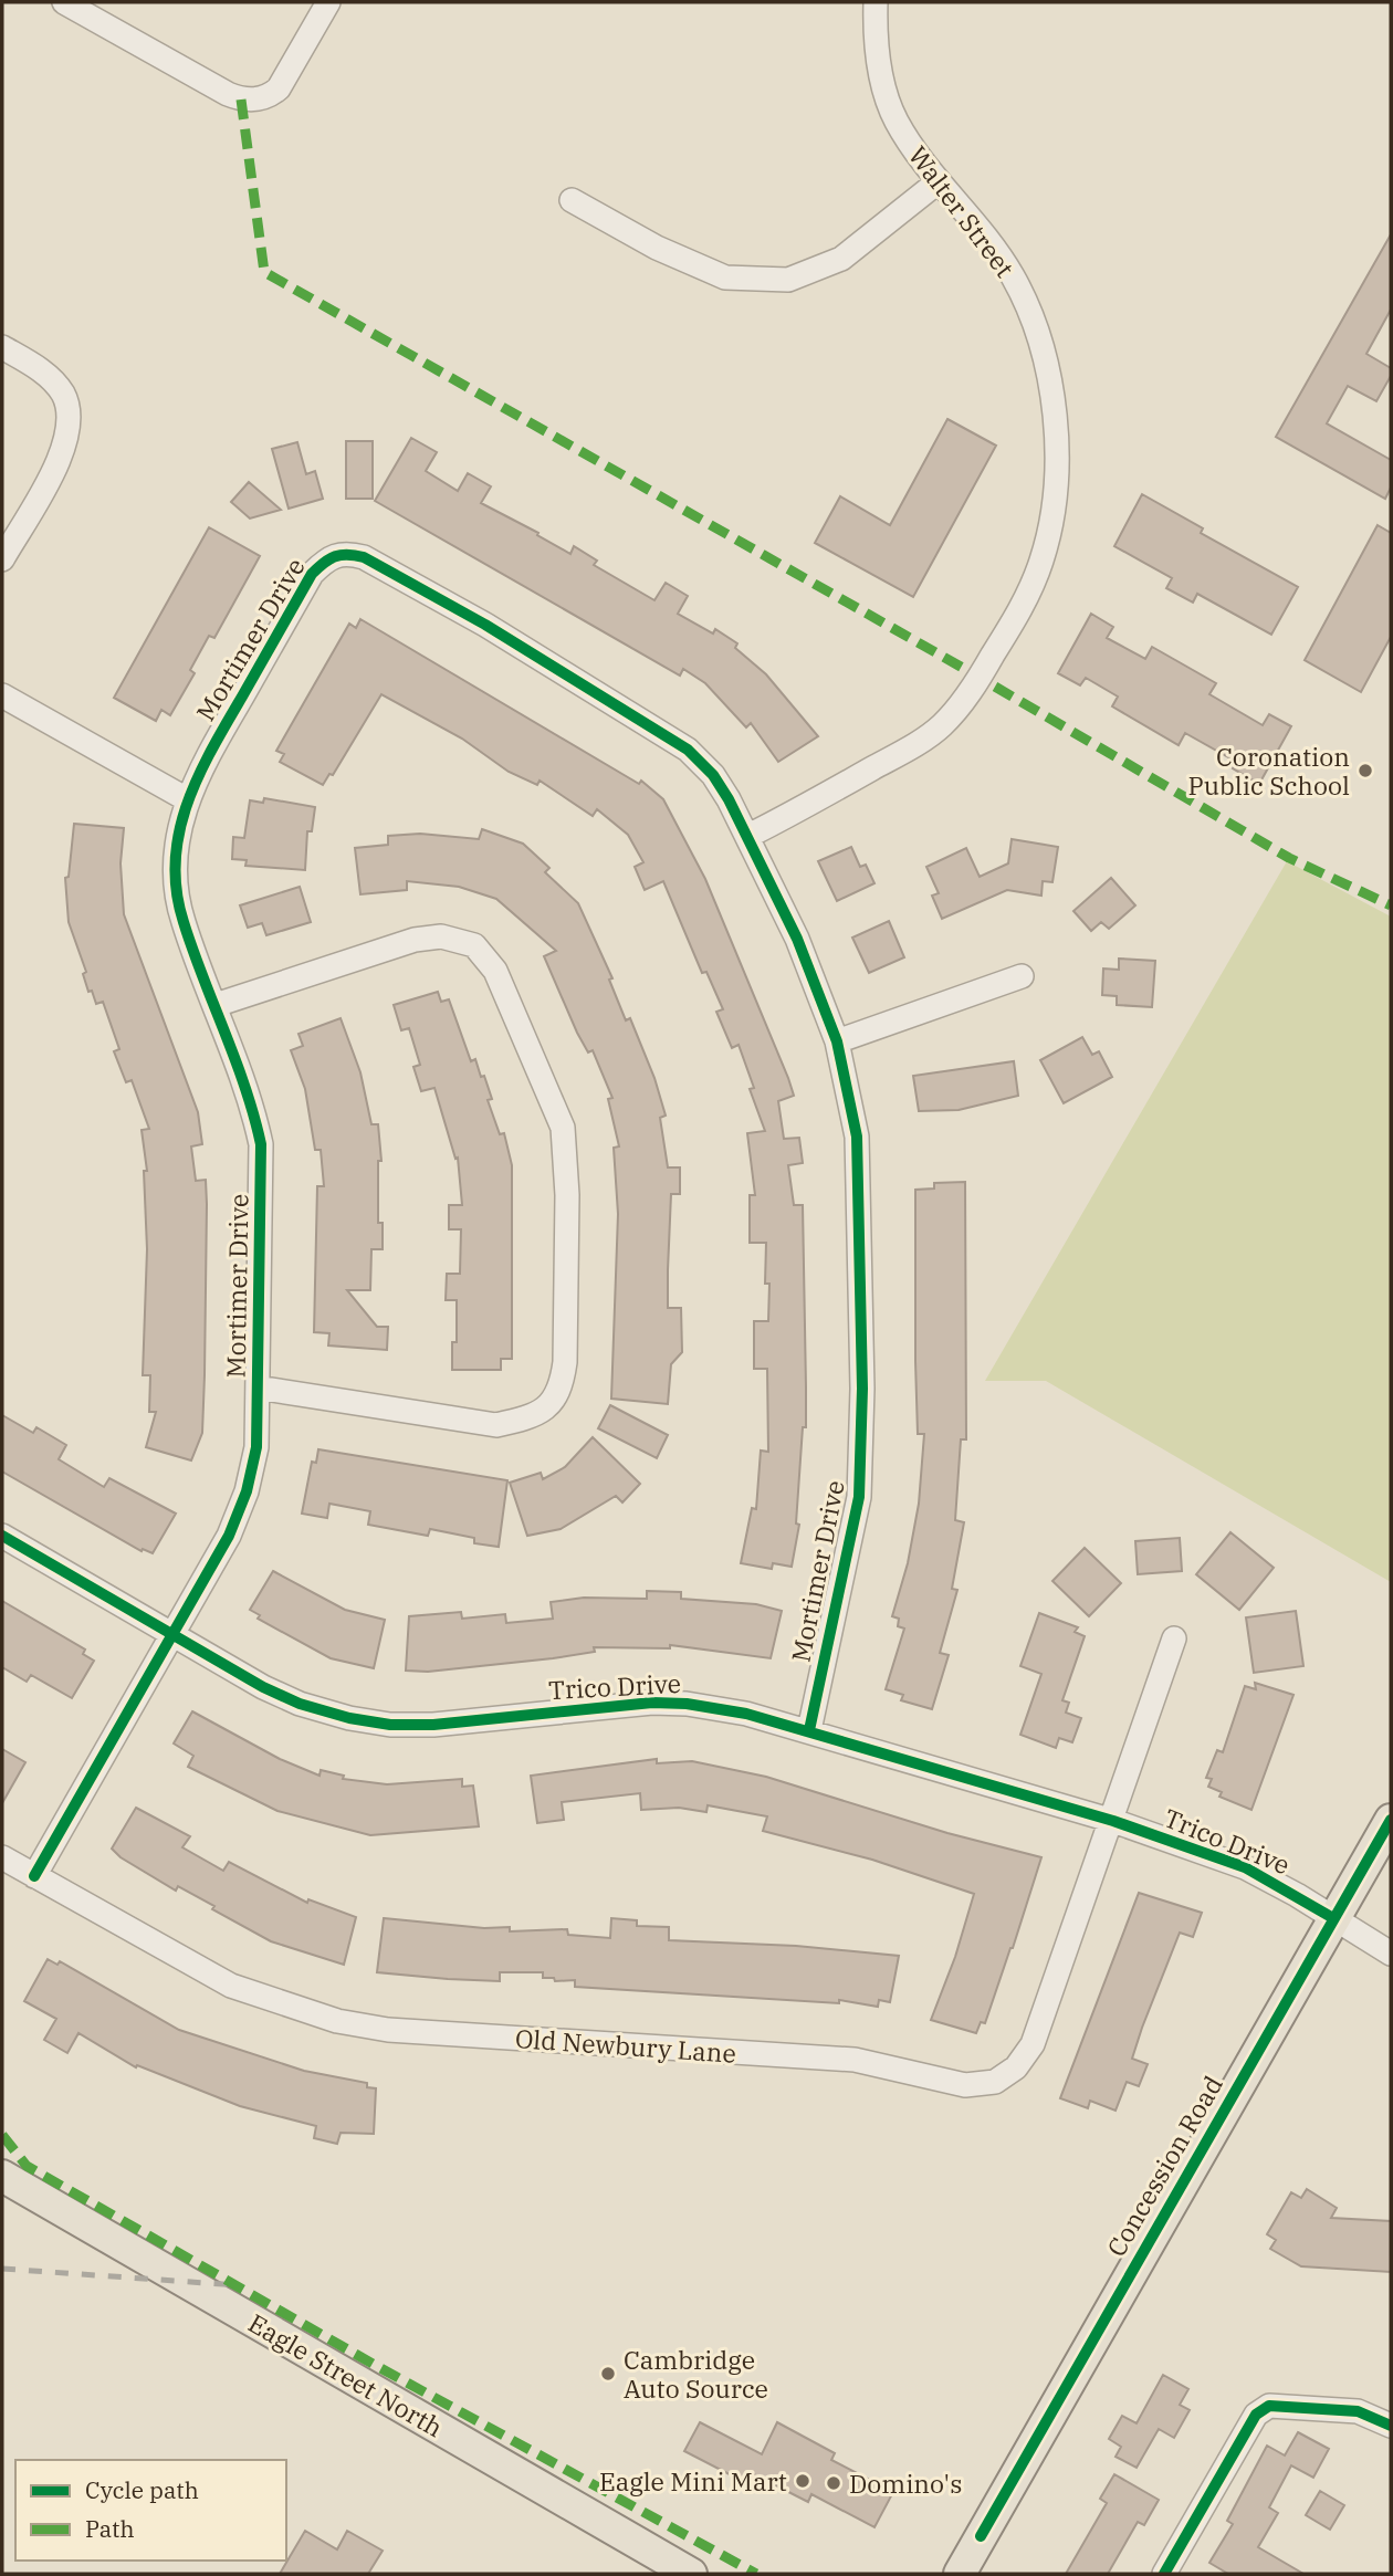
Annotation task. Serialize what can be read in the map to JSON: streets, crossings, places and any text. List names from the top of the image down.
{
  "streets": {
    "main road": ["Concession Road", "Eagle Street North"],
    "street": [
      "Walter Street",
      "Mortimer Drive",
      "Trico Drive",
      "Old Newbury Lane"
    ]
  },
  "crossings": [
    ["Walter Street", "Mortimer Drive"],
    ["Mortimer Drive", "Trico Drive"],
    ["Mortimer Drive", "Old Newbury Lane"],
    ["Trico Drive", "Old Newbury Lane"],
    ["Trico Drive", "Concession Road"]
  ],
  "places": [
    "Coronation Public School",
    "Cambridge Auto Source",
    "Eagle Mini Mart",
    "Domino's"
  ],
  "legend": ["Cycle path", "Path"]
}
